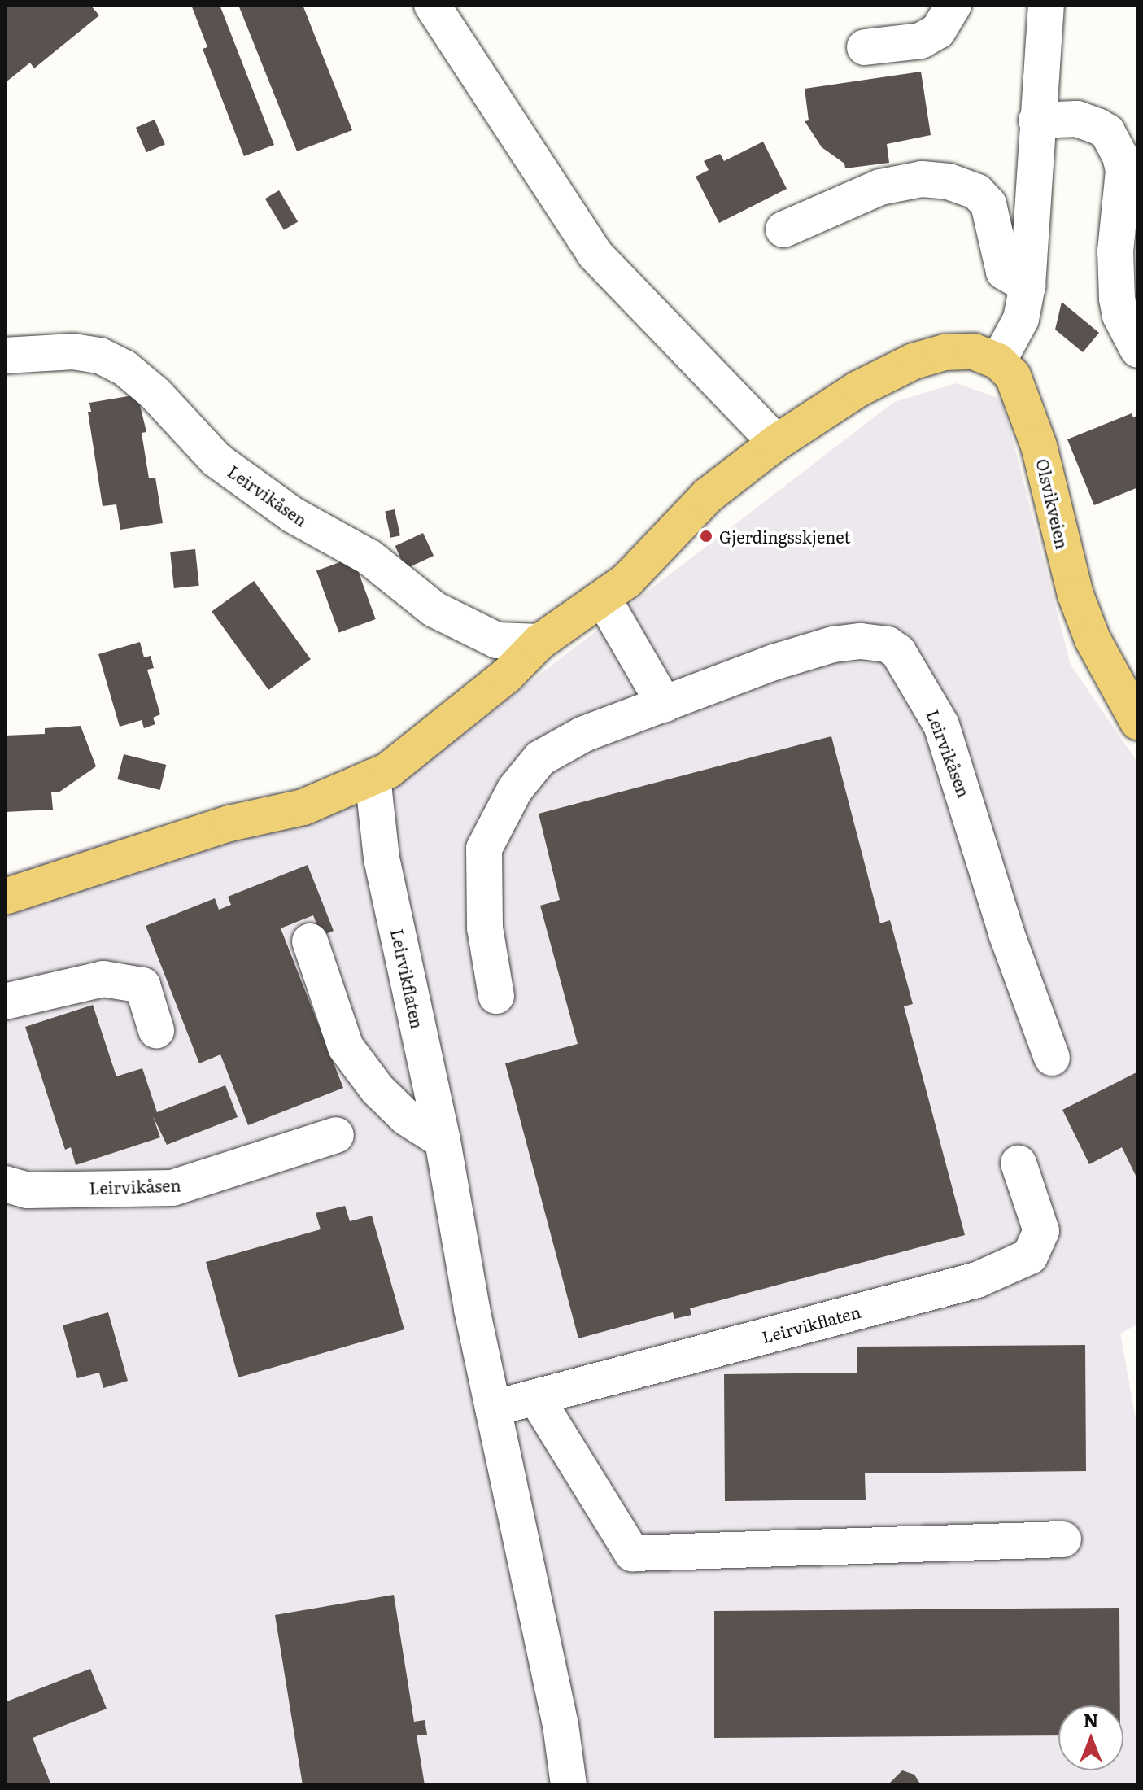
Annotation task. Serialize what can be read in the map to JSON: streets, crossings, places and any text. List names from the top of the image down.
{
  "streets": {
    "main road": ["Olsvikveien"],
    "street": ["Leirvikåsen", "Leirvikflaten"]
  },
  "places": ["Gjerdingsskjenet"],
  "north": "top"
}
